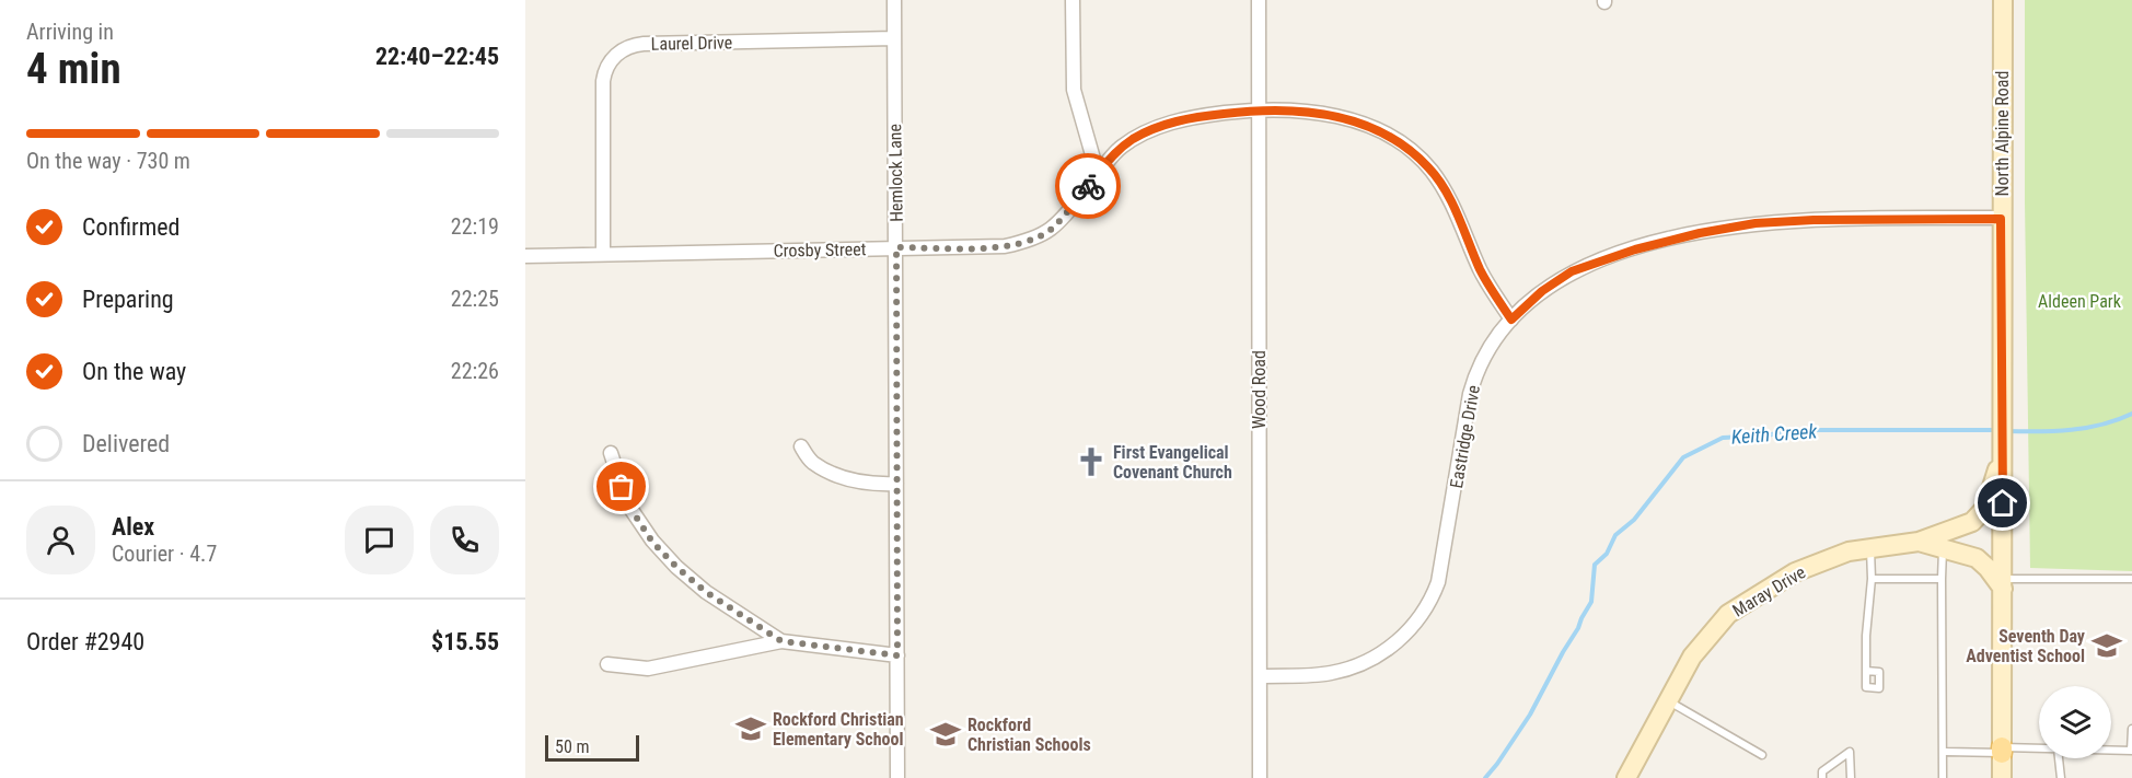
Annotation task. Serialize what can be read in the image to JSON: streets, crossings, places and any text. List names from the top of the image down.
{
  "streets": {
    "main road": ["North Alpine Road", "Maray Drive"],
    "street": [
      "Laurel Drive",
      "Hemlock Lane",
      "Crosby Street",
      "Wood Road",
      "Eastridge Drive"
    ]
  },
  "crossings": [
    ["Laurel Drive", "Hemlock Lane"],
    ["Laurel Drive", "Crosby Street"],
    ["North Alpine Road", "Eastridge Drive"],
    ["Hemlock Lane", "Crosby Street"],
    ["Crosby Street", "Wood Road"],
    ["Crosby Street", "Eastridge Drive"],
    ["Wood Road", "Eastridge Drive"]
  ],
  "water": ["Keith Creek"],
  "parks": ["Aldeen Park"],
  "places": {
    "church": ["First Evangelical Covenant Church"],
    "school or university": ["Seventh Day Adventist School", "Rockford Christian Elementary School", "Rockford Christian Schools"]
  },
  "scale_bar": "50 m",
  "page": {
    "heading": ["4 min", "Arriving in", "22:40–22:45"],
    "panel": [
      "Alex",
      "Courier · 4.7",
      "Order #2940",
      "$15.55"
    ],
    "bar": "On the way · 730 m",
    "list": [
      ["Confirmed", "22:19"],
      ["Preparing", "22:25"],
      ["On the way", "22:26"],
      "Delivered"
    ],
    "scale": "50 m"
  }
}
